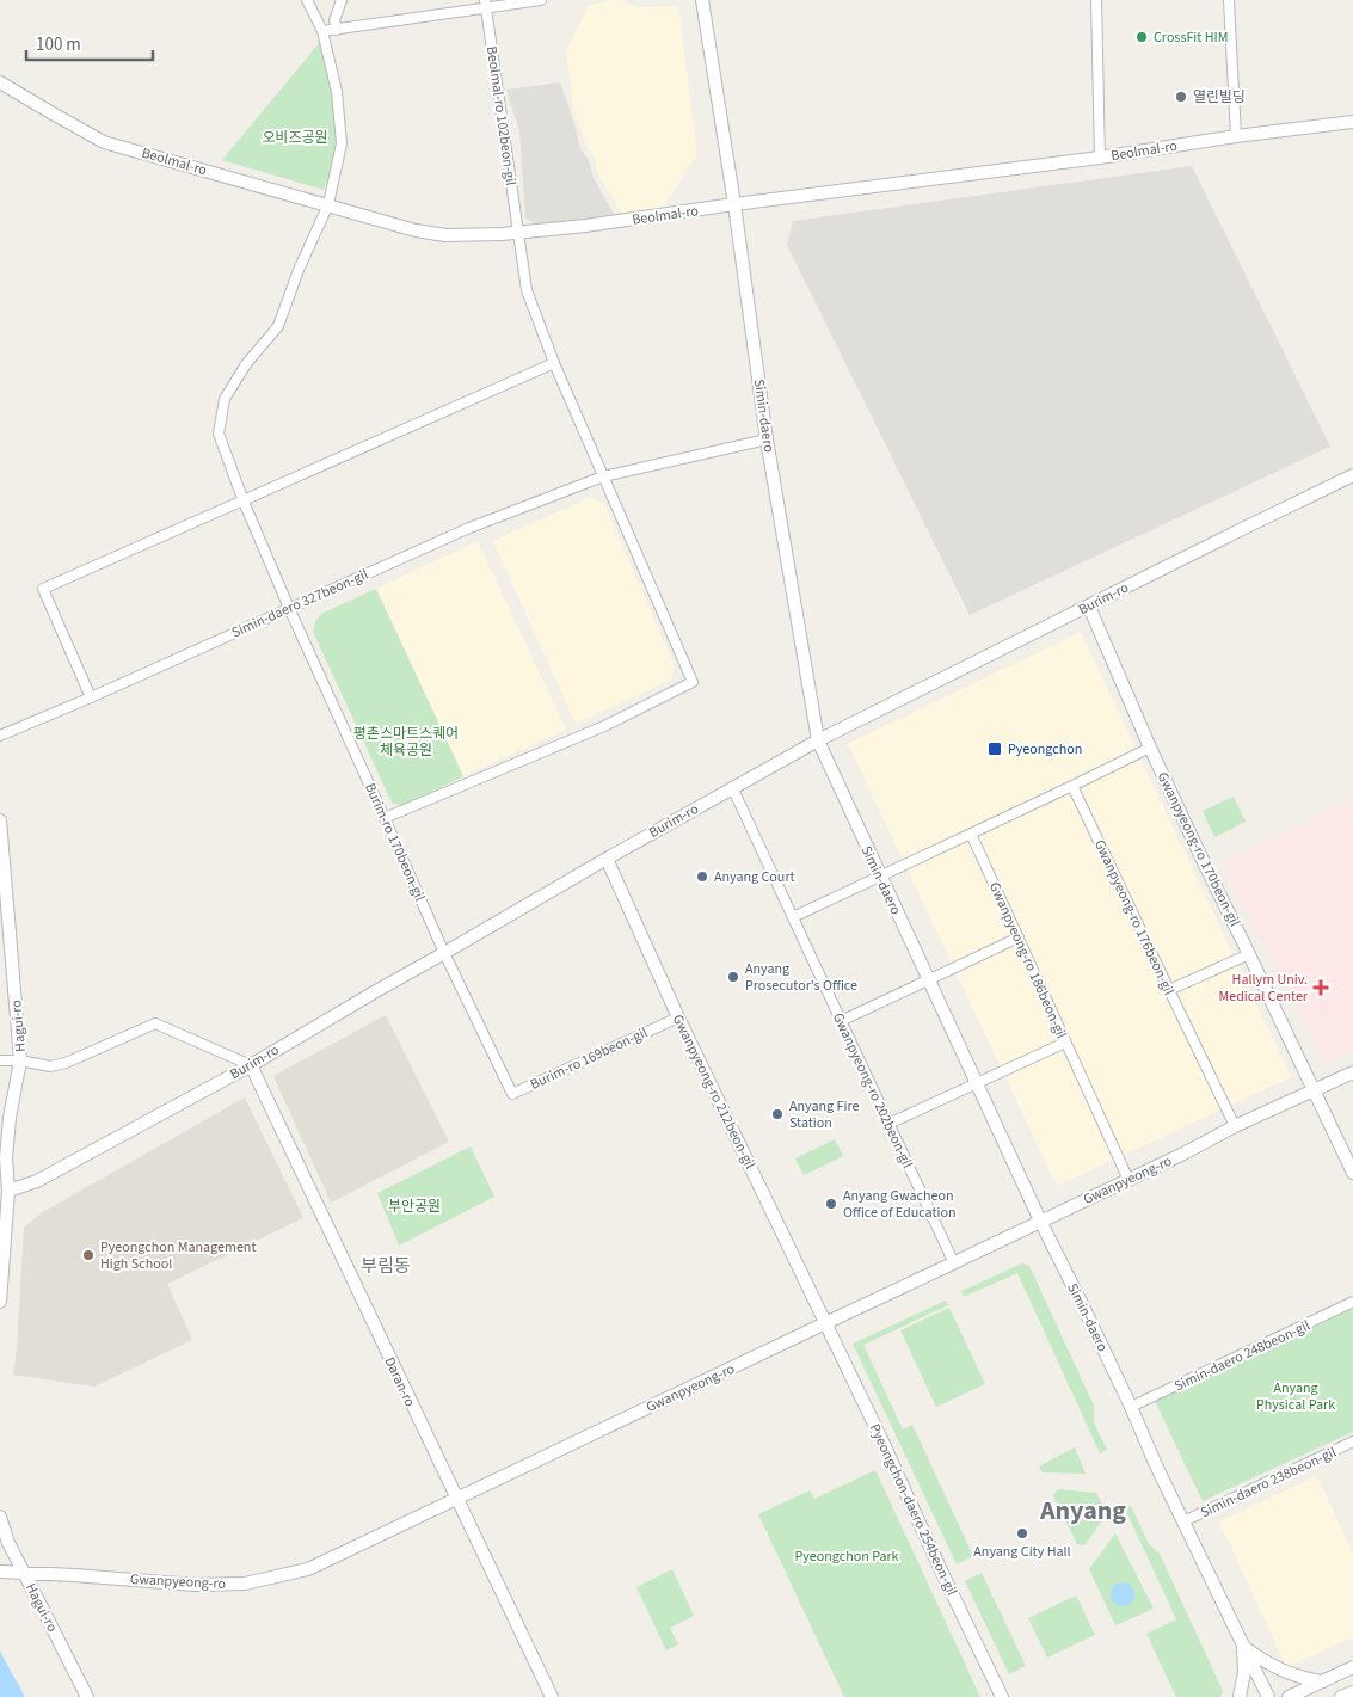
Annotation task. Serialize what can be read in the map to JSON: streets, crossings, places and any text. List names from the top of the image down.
{
  "streets": {
    "street": [
      "Beolmal-ro 102beon-gil",
      "Beolmal-ro",
      "Simin-daero",
      "Burim-ro",
      "Simin-daero 327beon-gil",
      "Burim-ro 170beon-gil",
      "Gwanpyeong-ro 170beon-gil",
      "Gwanpyeong-ro 176beon-gil",
      "Gwanpyeong-ro 186beon-gil",
      "Hagui-ro",
      "Burim-ro 169beon-gil",
      "Gwanpyeong-ro 202beon-gil",
      "Gwanpyeong-ro 212beon-gil",
      "Gwanpyeong-ro",
      "Simin-daero 248beon-gil",
      "Daran-ro",
      "Simin-daero 238beon-gil",
      "Pyeongchon-daero 254beon-gil"
    ]
  },
  "crossings": [
    ["Beolmal-ro 102beon-gil", "Beolmal-ro"],
    ["Beolmal-ro", "Simin-daero"],
    ["Beolmal-ro", "Burim-ro 170beon-gil"],
    ["Simin-daero", "Burim-ro"],
    ["Simin-daero", "Simin-daero 327beon-gil"],
    ["Simin-daero", "Gwanpyeong-ro"],
    ["Simin-daero", "Simin-daero 248beon-gil"],
    ["Simin-daero", "Simin-daero 238beon-gil"],
    ["Burim-ro", "Burim-ro 170beon-gil"],
    ["Burim-ro", "Gwanpyeong-ro 170beon-gil"],
    ["Burim-ro", "Hagui-ro"],
    ["Burim-ro", "Burim-ro 169beon-gil"],
    ["Burim-ro", "Gwanpyeong-ro 202beon-gil"],
    ["Burim-ro", "Gwanpyeong-ro 212beon-gil"],
    ["Burim-ro", "Daran-ro"],
    ["Simin-daero 327beon-gil", "Burim-ro 170beon-gil"],
    ["Burim-ro 170beon-gil", "Burim-ro 169beon-gil"],
    ["Gwanpyeong-ro 170beon-gil", "Gwanpyeong-ro"],
    ["Gwanpyeong-ro 176beon-gil", "Gwanpyeong-ro"],
    ["Gwanpyeong-ro 186beon-gil", "Gwanpyeong-ro"],
    ["Hagui-ro", "Gwanpyeong-ro"],
    ["Burim-ro 169beon-gil", "Gwanpyeong-ro 212beon-gil"],
    ["Gwanpyeong-ro 202beon-gil", "Gwanpyeong-ro"],
    ["Gwanpyeong-ro 212beon-gil", "Gwanpyeong-ro"],
    ["Gwanpyeong-ro 212beon-gil", "Pyeongchon-daero 254beon-gil"],
    ["Gwanpyeong-ro", "Daran-ro"],
    ["Gwanpyeong-ro", "Pyeongchon-daero 254beon-gil"]
  ],
  "districts": ["부림동", "Anyang"],
  "parks": [
    "오비즈공원",
    "평촌스마트스퀘어 체육공원",
    "부안공원",
    "Anyang Physical Park",
    "Pyeongchon Park"
  ],
  "places": {
    "other": [
      "CrossFit HIM",
      "열린빌딩",
      "Anyang Court",
      "Anyang Prosecutor's Office",
      "Anyang Fire Station",
      "Anyang Gwacheon Office of Education",
      "Pyeongchon Management High School",
      "Anyang City Hall"
    ],
    "transit": ["Pyeongchon"],
    "health": ["Hallym Univ. Medical Center"]
  },
  "scale_bar": "100 m"
}
